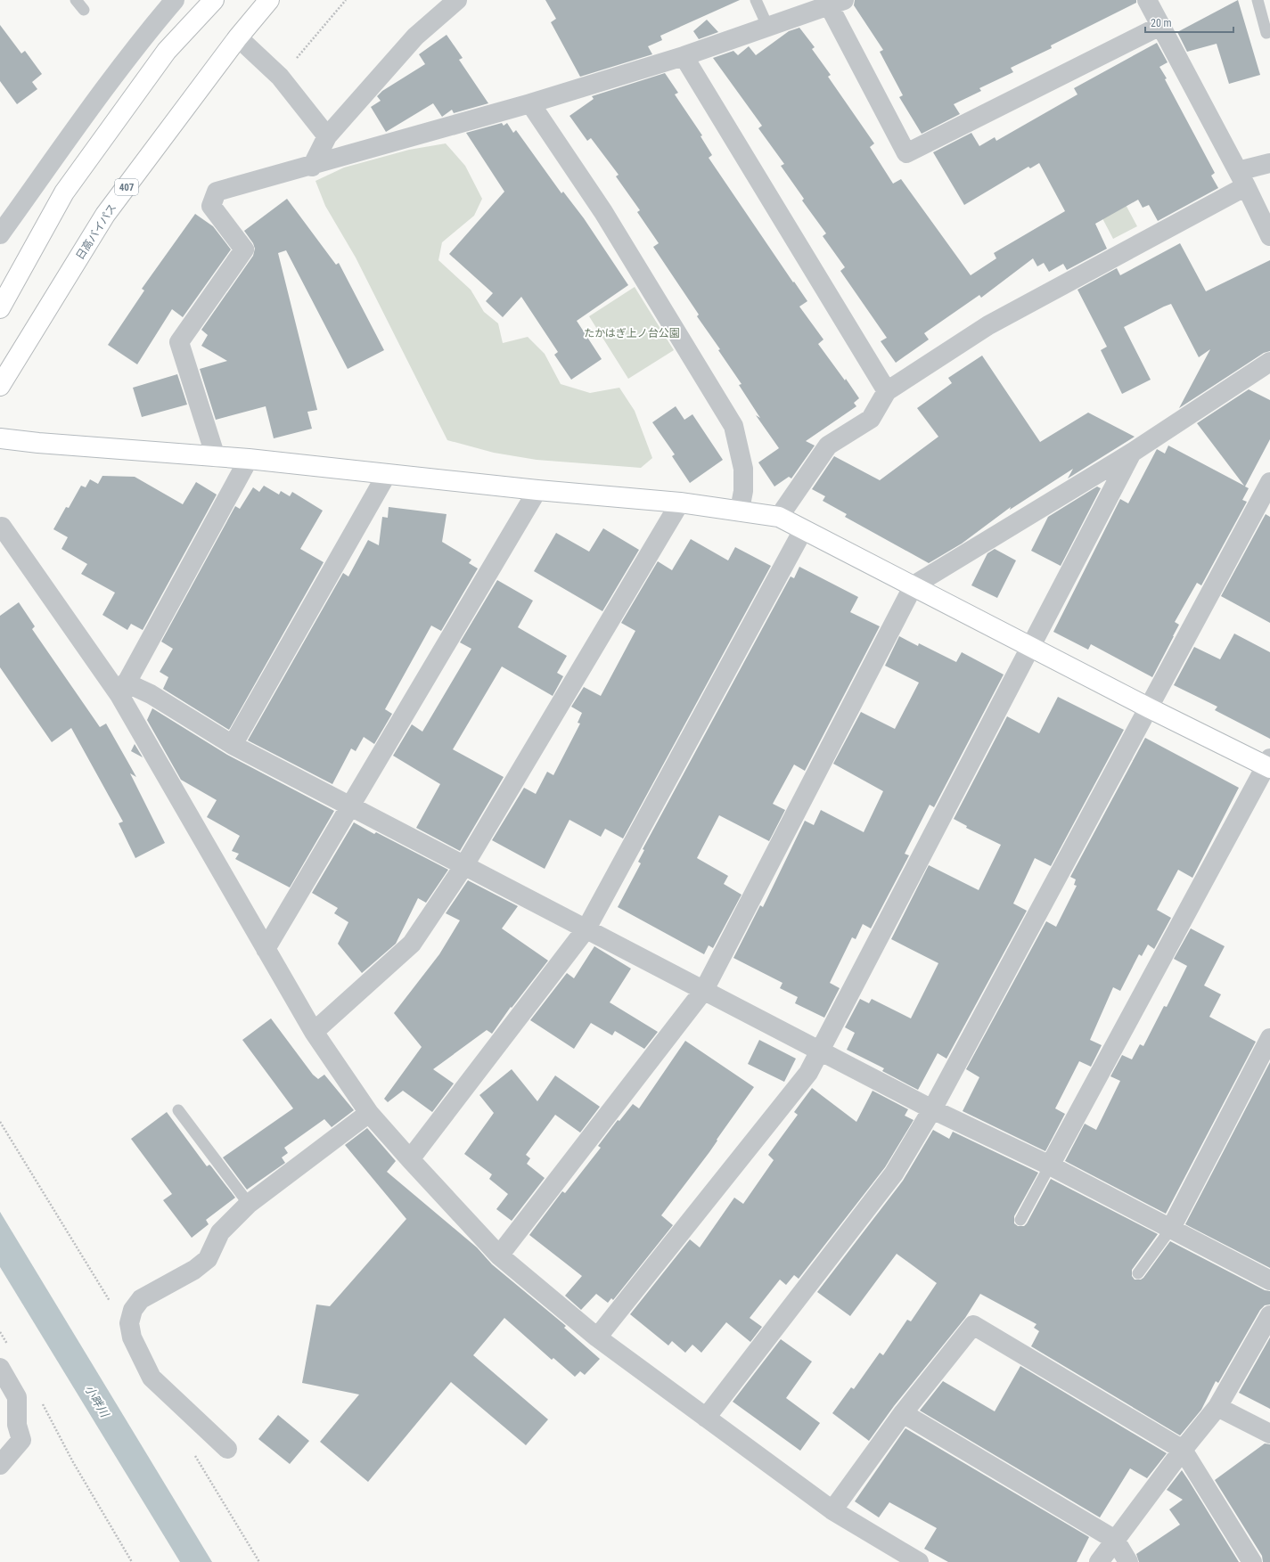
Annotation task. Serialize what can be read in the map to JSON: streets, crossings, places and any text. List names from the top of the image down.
{
  "streets": {
    "main road": ["407", "日高バイパス"]
  },
  "water": ["小畔川"],
  "parks": ["たかはぎ上ノ台公園"],
  "scale_bar": "20 m"
}
